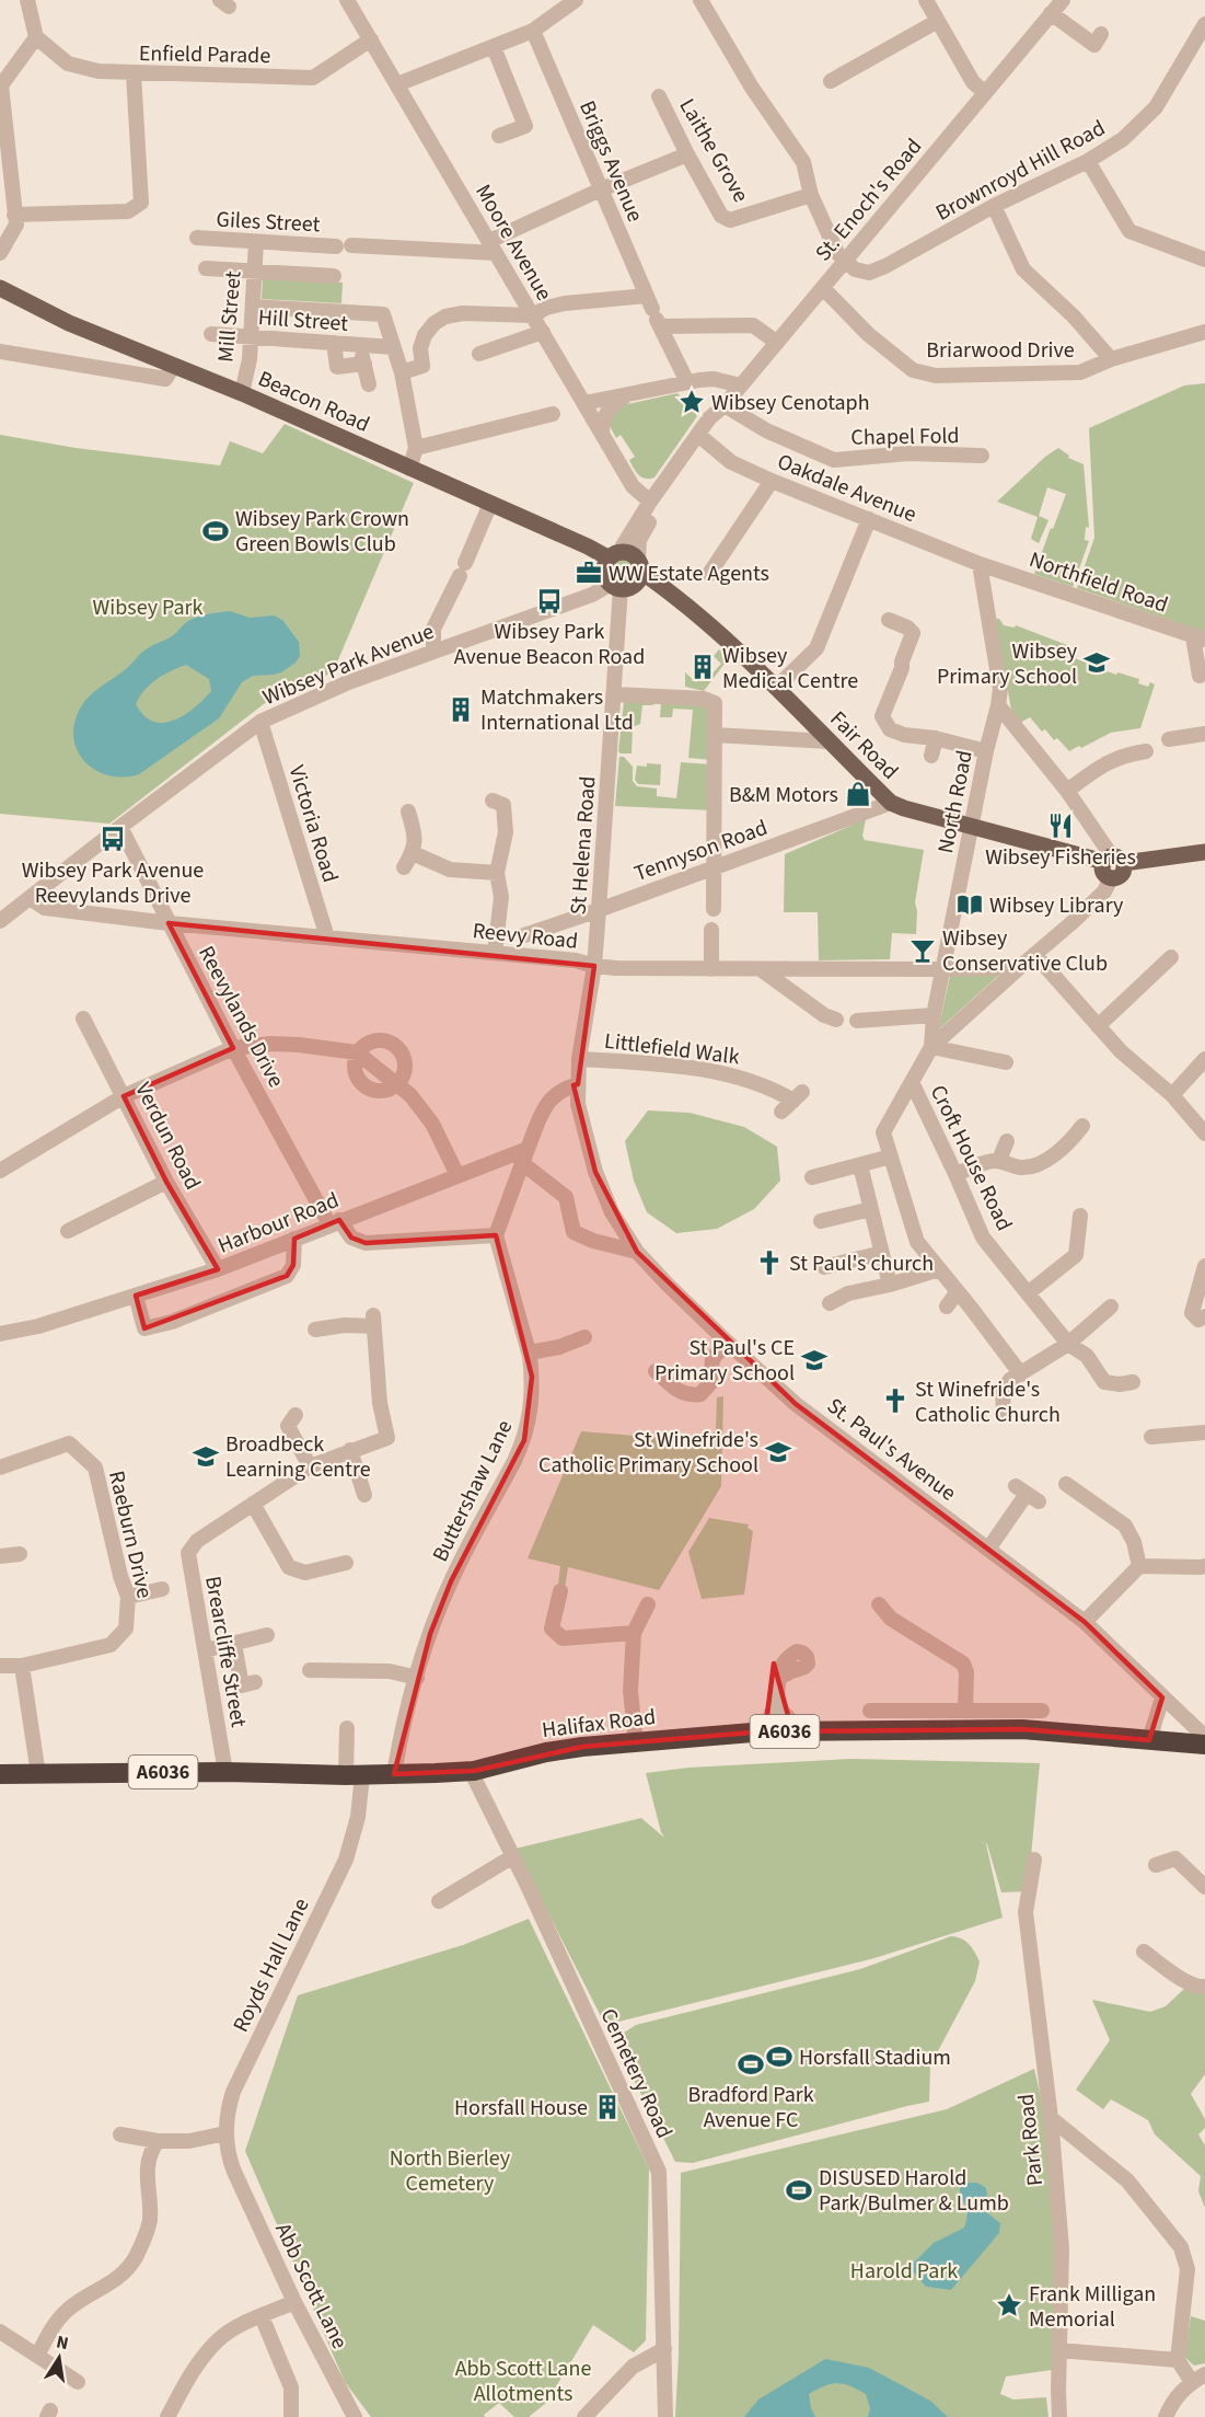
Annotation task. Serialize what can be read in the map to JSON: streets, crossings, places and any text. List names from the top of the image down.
{
  "streets": {
    "highway": ["Halifax Road", "A6036"],
    "main road": ["Beacon Road", "Fair Road"],
    "street": [
      "Enfield Parade",
      "Laithe Grove",
      "Briggs Avenue",
      "Brownroyd Hill Road",
      "St. Enoch's Road",
      "Giles Street",
      "Moore Avenue",
      "Mill Street",
      "Hill Street",
      "Briarwood Drive",
      "Chapel Fold",
      "Oakdale Avenue",
      "Northfield Road",
      "Wibsey Park Avenue",
      "North Road",
      "Victoria Road",
      "St Helena Road",
      "Tennyson Road",
      "Reevy Road",
      "Reevylands Drive",
      "Littlefield Walk",
      "Verdun Road",
      "Croft House Road",
      "Harbour Road",
      "St. Paul's Avenue",
      "Buttershaw Lane",
      "Raeburn Drive",
      "Brearcliffe Street",
      "Royds Hall Lane",
      "Cemetery Road",
      "Park Road",
      "Abb Scott Lane"
    ]
  },
  "crossings": [
    ["Enfield Parade", "Moore Avenue"],
    ["Briggs Avenue", "Chapel Fold"],
    ["Brownroyd Hill Road", "St. Enoch's Road"],
    ["St. Enoch's Road", "Moore Avenue"],
    ["St. Enoch's Road", "Briarwood Drive"],
    ["St. Enoch's Road", "Beacon Road"],
    ["St. Enoch's Road", "Chapel Fold"],
    ["St. Enoch's Road", "Oakdale Avenue"],
    ["St. Enoch's Road", "Wibsey Park Avenue"],
    ["St. Enoch's Road", "Fair Road"],
    ["St. Enoch's Road", "St Helena Road"],
    ["Giles Street", "Moore Avenue"],
    ["Giles Street", "Mill Street"],
    ["Mill Street", "Hill Street"],
    ["Mill Street", "Beacon Road"],
    ["Beacon Road", "Wibsey Park Avenue"],
    ["Beacon Road", "Fair Road"],
    ["Beacon Road", "St Helena Road"],
    ["Oakdale Avenue", "Northfield Road"],
    ["Oakdale Avenue", "North Road"],
    ["Northfield Road", "North Road"],
    ["Wibsey Park Avenue", "Fair Road"],
    ["Wibsey Park Avenue", "Victoria Road"],
    ["Wibsey Park Avenue", "St Helena Road"],
    ["Wibsey Park Avenue", "Reevy Road"],
    ["Wibsey Park Avenue", "Reevylands Drive"],
    ["Fair Road", "North Road"],
    ["Fair Road", "St Helena Road"],
    ["Fair Road", "Tennyson Road"],
    ["North Road", "Reevy Road"],
    ["Victoria Road", "Reevy Road"],
    ["St Helena Road", "Tennyson Road"],
    ["St Helena Road", "Reevy Road"],
    ["St Helena Road", "Littlefield Walk"],
    ["St Helena Road", "St. Paul's Avenue"],
    ["Reevy Road", "Reevylands Drive"],
    ["Reevylands Drive", "Harbour Road"],
    ["Reevylands Drive", "Buttershaw Lane"],
    ["Verdun Road", "Harbour Road"],
    ["Buttershaw Lane", "Halifax Road"],
    ["Brearcliffe Street", "Halifax Road"],
    ["Halifax Road", "Royds Hall Lane"],
    ["Halifax Road", "Cemetery Road"],
    ["Royds Hall Lane", "Abb Scott Lane"]
  ],
  "parks": [
    "Wibsey Park",
    "North Bierley Cemetery",
    "Harold Park",
    "Abb Scott Lane Allotments"
  ],
  "places": {
    "place": ["Wibsey Cenotaph", "Frank Milligan Memorial"],
    "sports": [
      "Wibsey Park Crown Green Bowls Club",
      "Horsfall Stadium",
      "Bradford Park Avenue FC",
      "DISUSED Harold Park/Bulmer & Lumb"
    ],
    "office": ["WW Estate Agents"],
    "bus stop": ["Wibsey Park Avenue Beacon Road", "Wibsey Park Avenue Reevylands Drive"],
    "school or university": [
      "Wibsey Primary School",
      "St Paul's CE Primary School",
      "St Winefride's Catholic Primary School",
      "Broadbeck Learning Centre"
    ],
    "building": ["Wibsey Medical Centre", "Matchmakers International Ltd", "Horsfall House"],
    "shop": ["B&M Motors"],
    "restaurant": ["Wibsey Fisheries"],
    "library": ["Wibsey Library"],
    "bar": ["Wibsey Conservative Club"],
    "church": ["St Paul's church", "St Winefride's Catholic Church"]
  },
  "north": "top"
}
